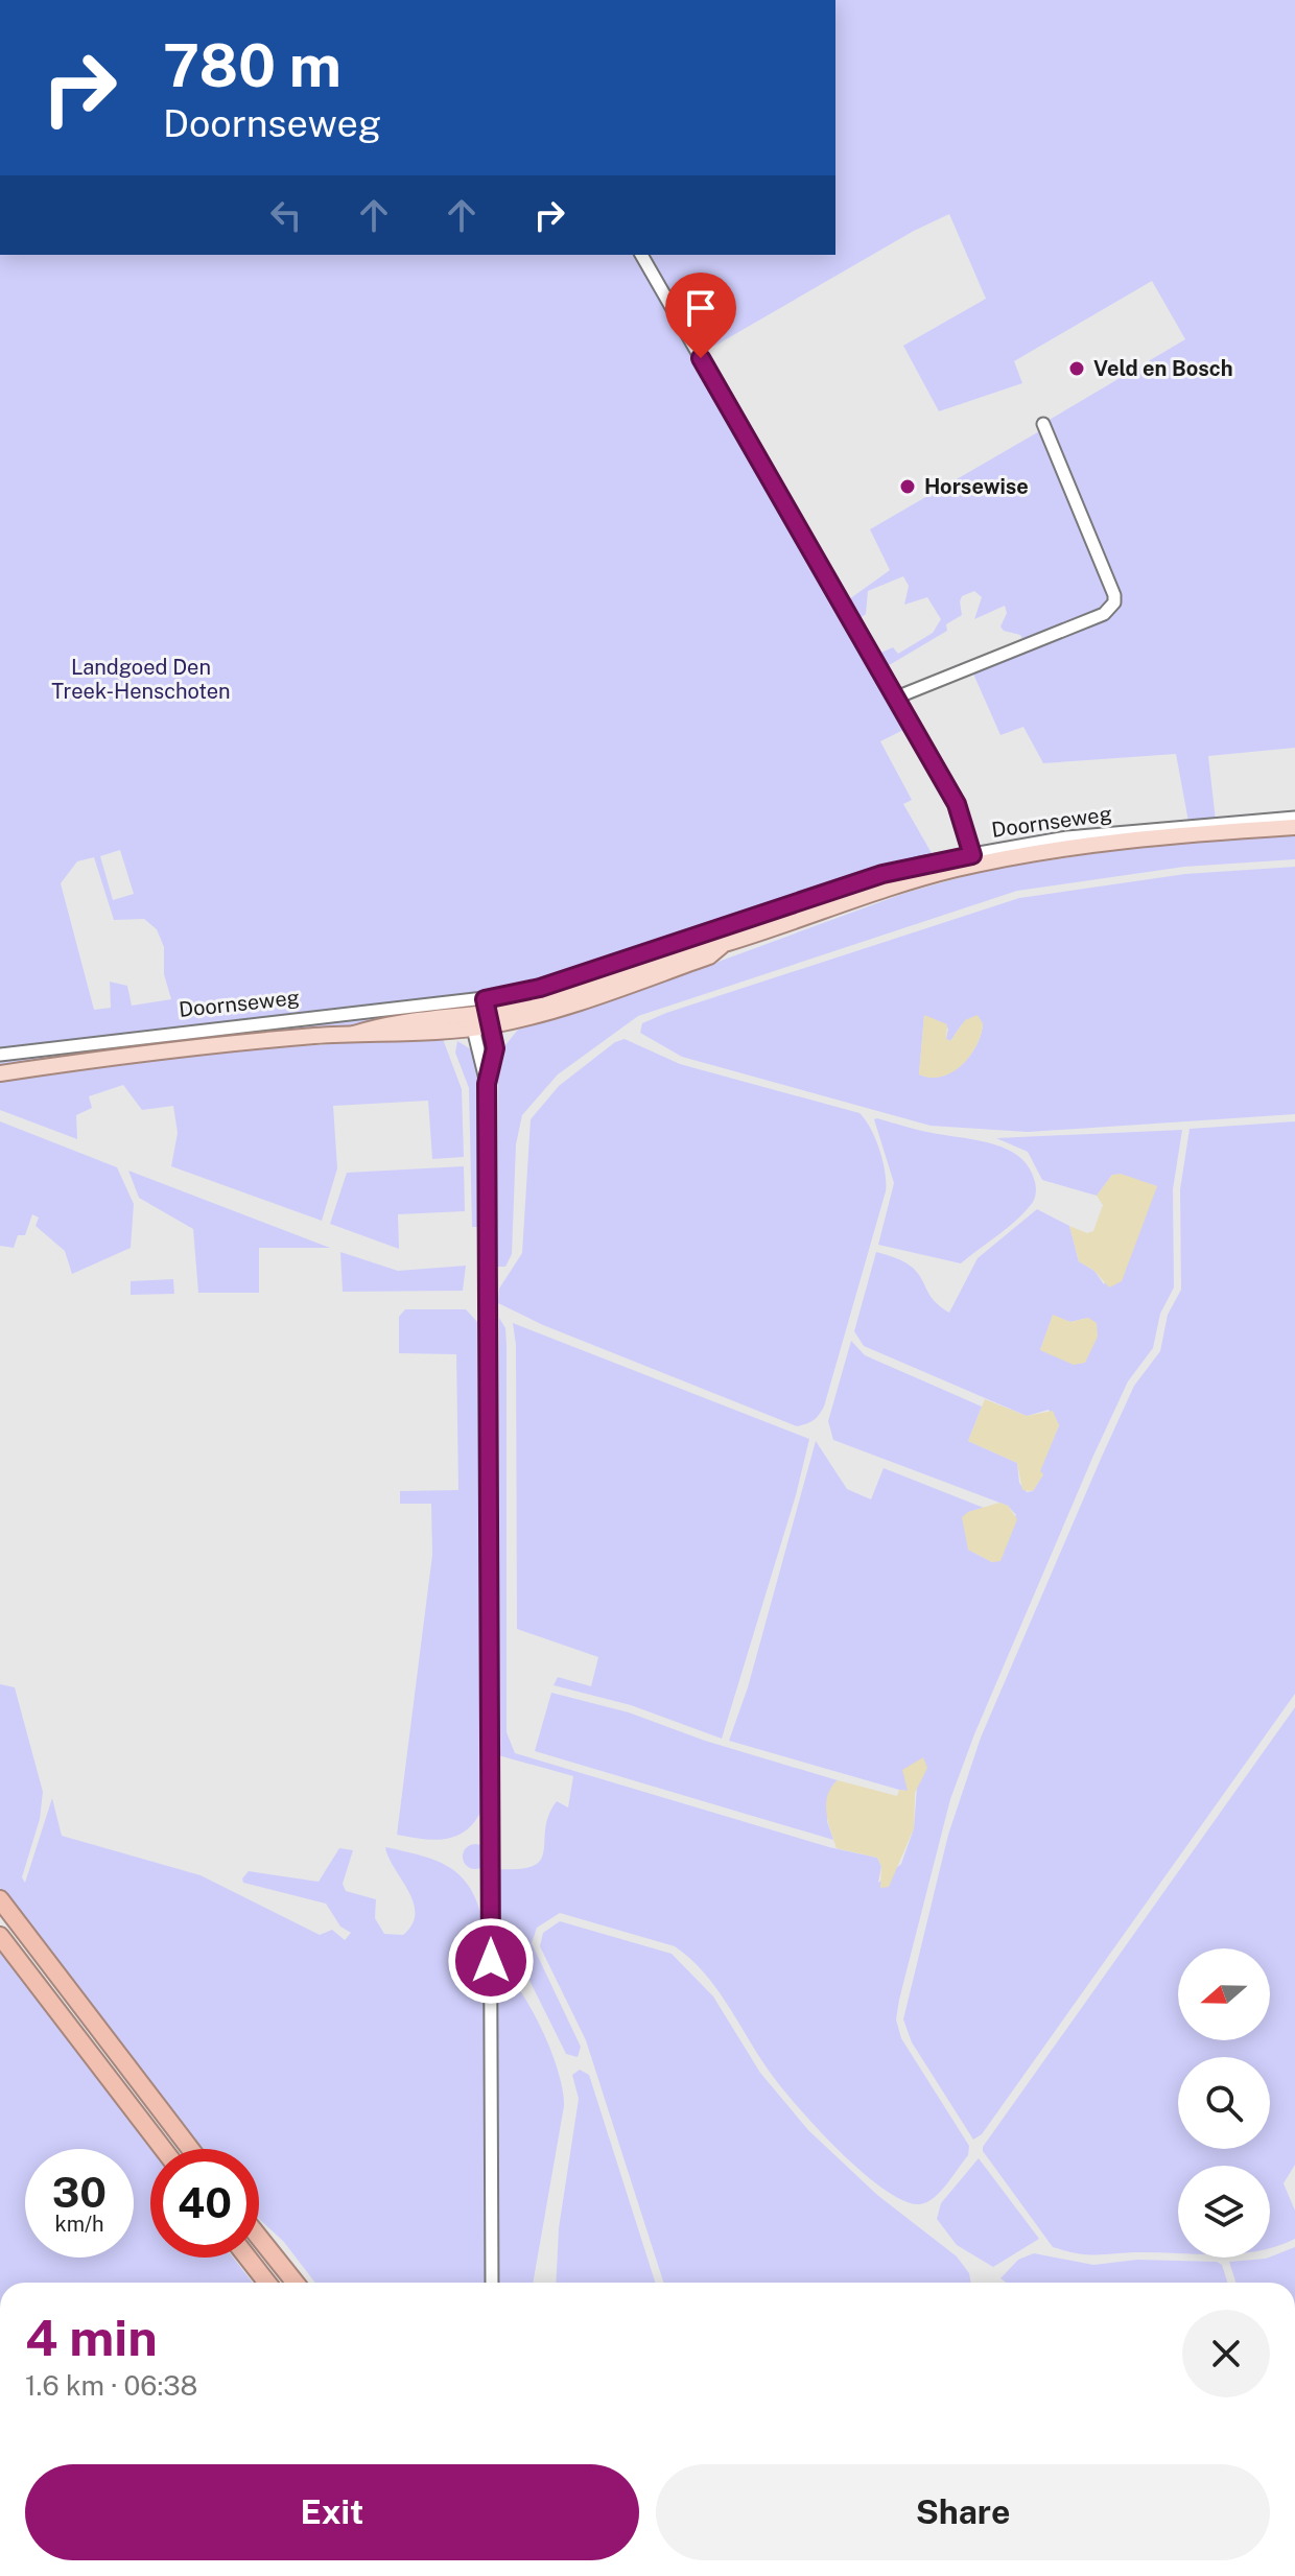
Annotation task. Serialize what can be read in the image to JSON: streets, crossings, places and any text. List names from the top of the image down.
{
  "streets": {
    "main road": ["Doornseweg"]
  },
  "parks": ["Landgoed Den Treek-Henschoten"],
  "places": ["Veld en Bosch", "Horsewise"],
  "north": "left",
  "page": {
    "turn": ["780 m", "Doornseweg"],
    "speed": "30 km/h",
    "limit": "40",
    "heading": ["4 min", "1.6 km · 06:38"],
    "buttons": ["Exit", "Share"]
  }
}
